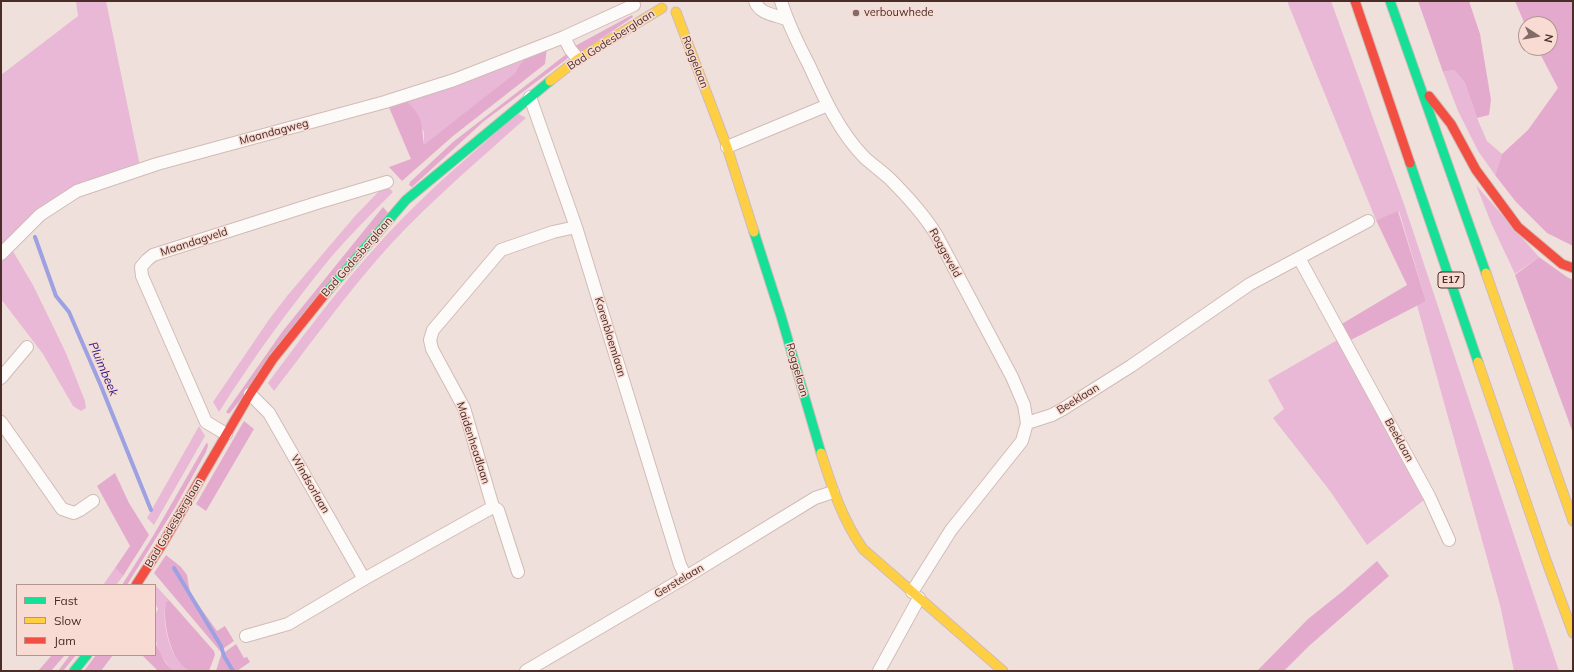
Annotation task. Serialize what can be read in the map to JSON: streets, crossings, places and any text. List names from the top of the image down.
{
  "streets": {
    "main road": ["Bad Godesberglaan", "Roggelaan", "E17"],
    "street": [
      "Maandagweg",
      "Maandagveld",
      "Roggeveld",
      "Korenbloemlaan",
      "Beeklaan",
      "Maidenheadlaan",
      "Windsorlaan",
      "Gerstelaan"
    ]
  },
  "crossings": [
    ["Bad Godesberglaan", "Maandagveld"],
    ["Bad Godesberglaan", "Korenbloemlaan"],
    ["Bad Godesberglaan", "Windsorlaan"],
    ["Roggelaan", "Gerstelaan"],
    ["Roggeveld", "Beeklaan"],
    ["Korenbloemlaan", "Maidenheadlaan"],
    ["Korenbloemlaan", "Gerstelaan"]
  ],
  "water": ["Pluimbeek"],
  "places": ["verbouwhede"],
  "legend": ["Fast", "Slow", "Jam"],
  "north": "right"
}
